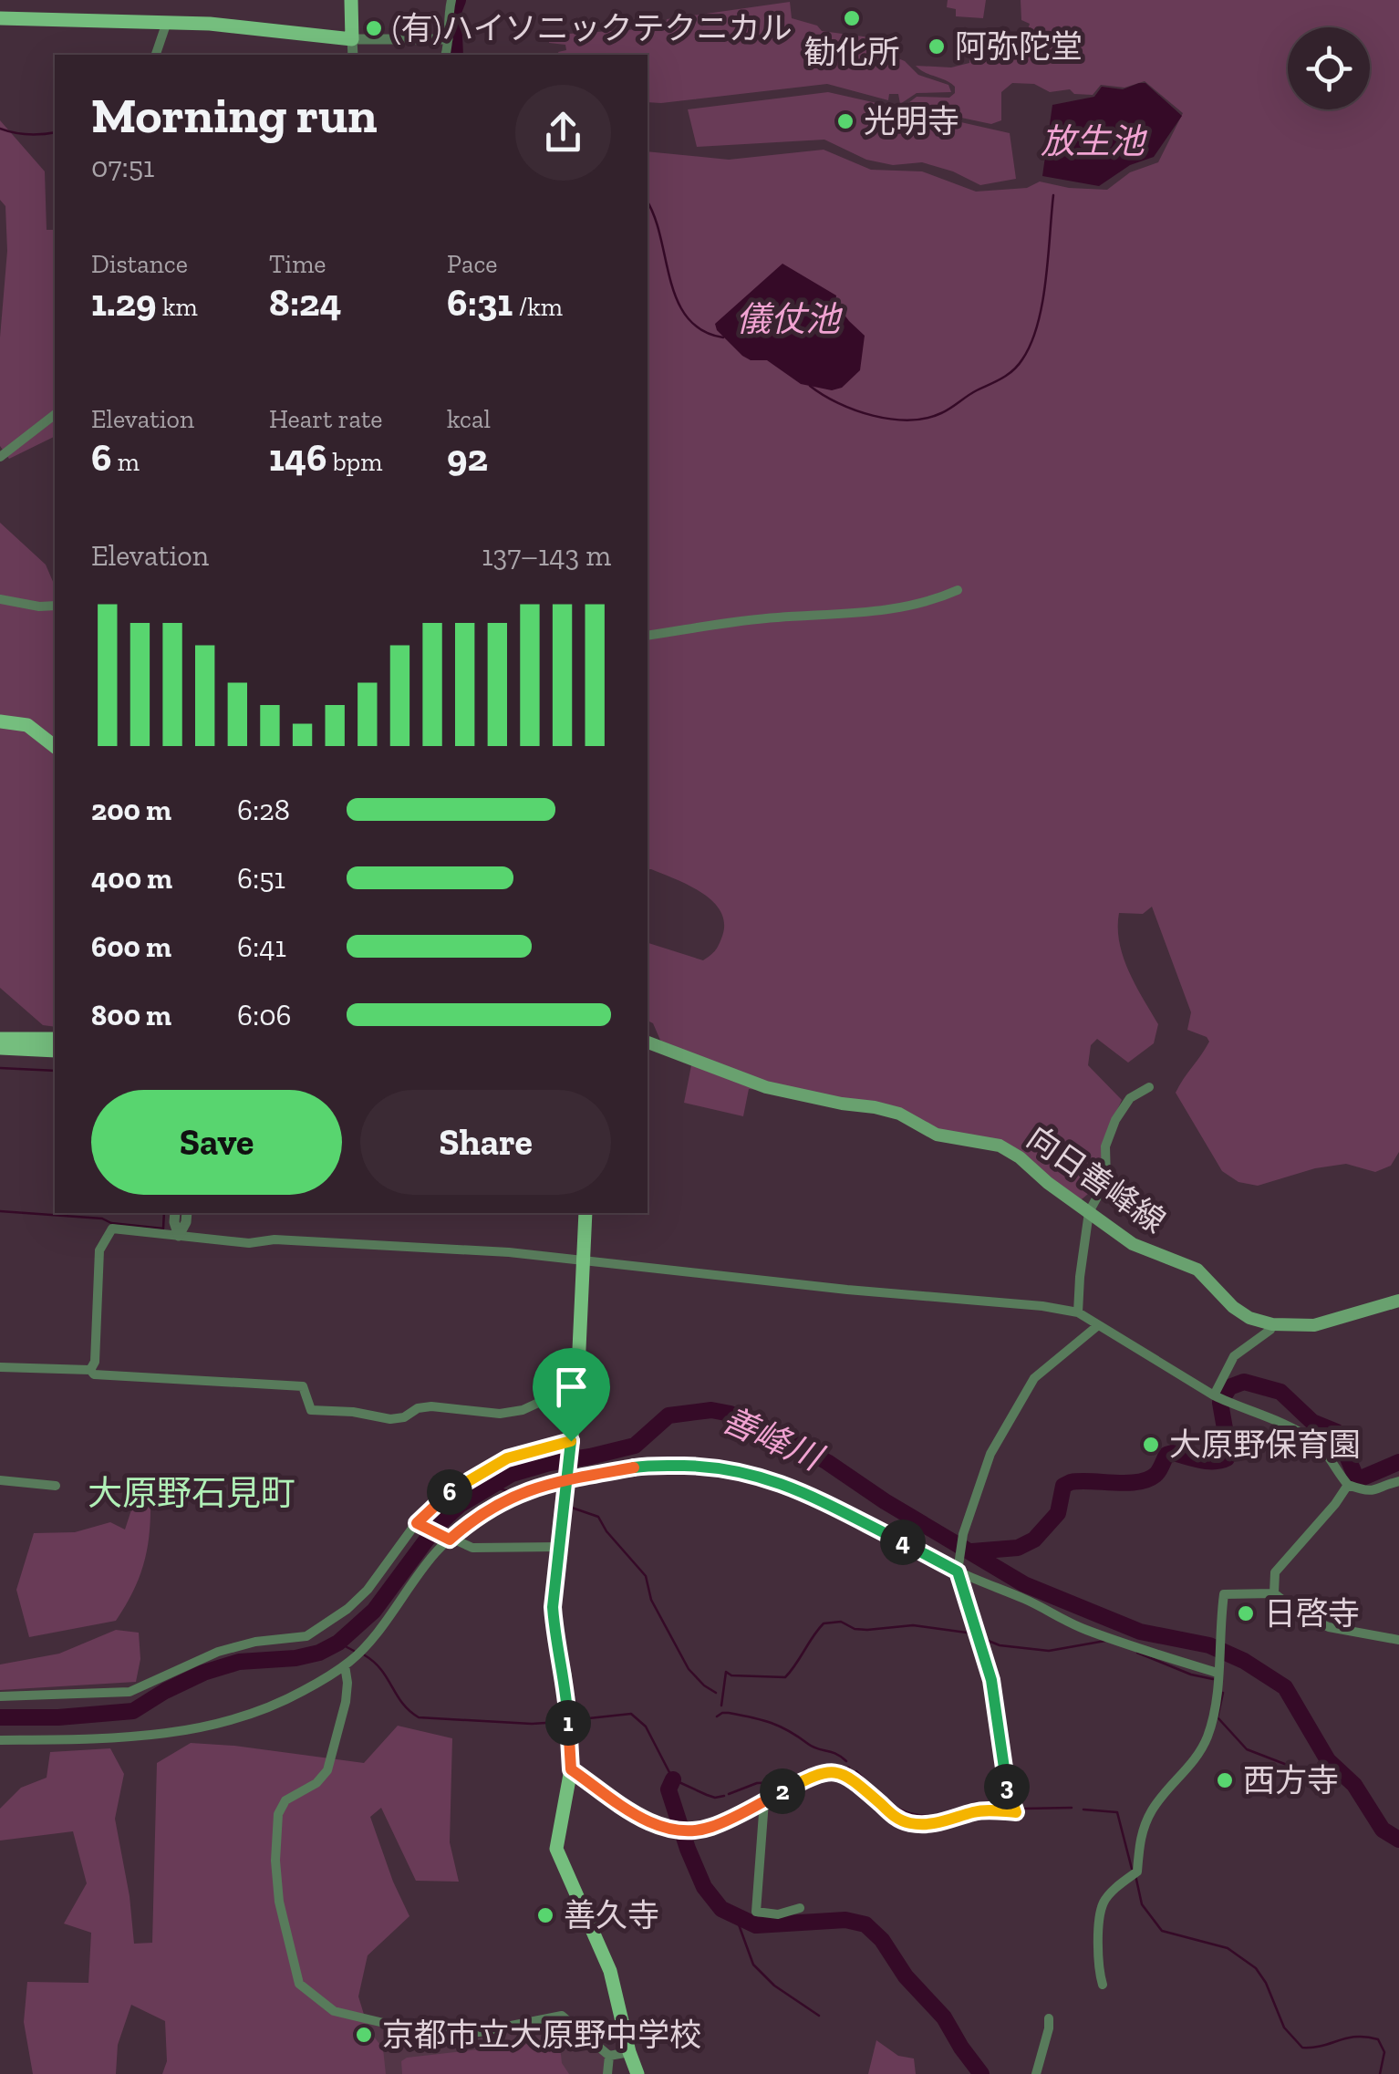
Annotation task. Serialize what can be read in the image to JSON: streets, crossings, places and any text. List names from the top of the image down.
{
  "streets": {
    "main road": ["向日善峰線"]
  },
  "districts": ["大原野石見町"],
  "water": ["放生池", "儀仗池", "善峰川"],
  "places": [
    "勧化所",
    "(有)ハイソニックテクニカル",
    "阿弥陀堂",
    "光明寺",
    "大原野保育園",
    "日啓寺",
    "西方寺",
    "善久寺",
    "京都市立大原野中学校"
  ],
  "page": {
    "heading": ["Morning run", "07:51"],
    "stats": [
      ["Distance", "1.29 km"],
      ["Time", "8:24"],
      ["Pace", "6:31 /km"],
      ["Elevation", "6 m"],
      ["Heart rate", "146 bpm"],
      ["kcal", "92"]
    ],
    "chart": ["Elevation", "137–143 m"],
    "list": [
      {
        "name": "200 m",
        "note": "6:28"
      },
      {
        "name": "400 m",
        "note": "6:51"
      },
      {
        "name": "600 m",
        "note": "6:41"
      },
      {
        "name": "800 m",
        "note": "6:06"
      }
    ],
    "buttons": ["Save", "Share"],
    "pins": [
      "6",
      "4",
      "1",
      "3",
      "2"
    ]
  }
}
